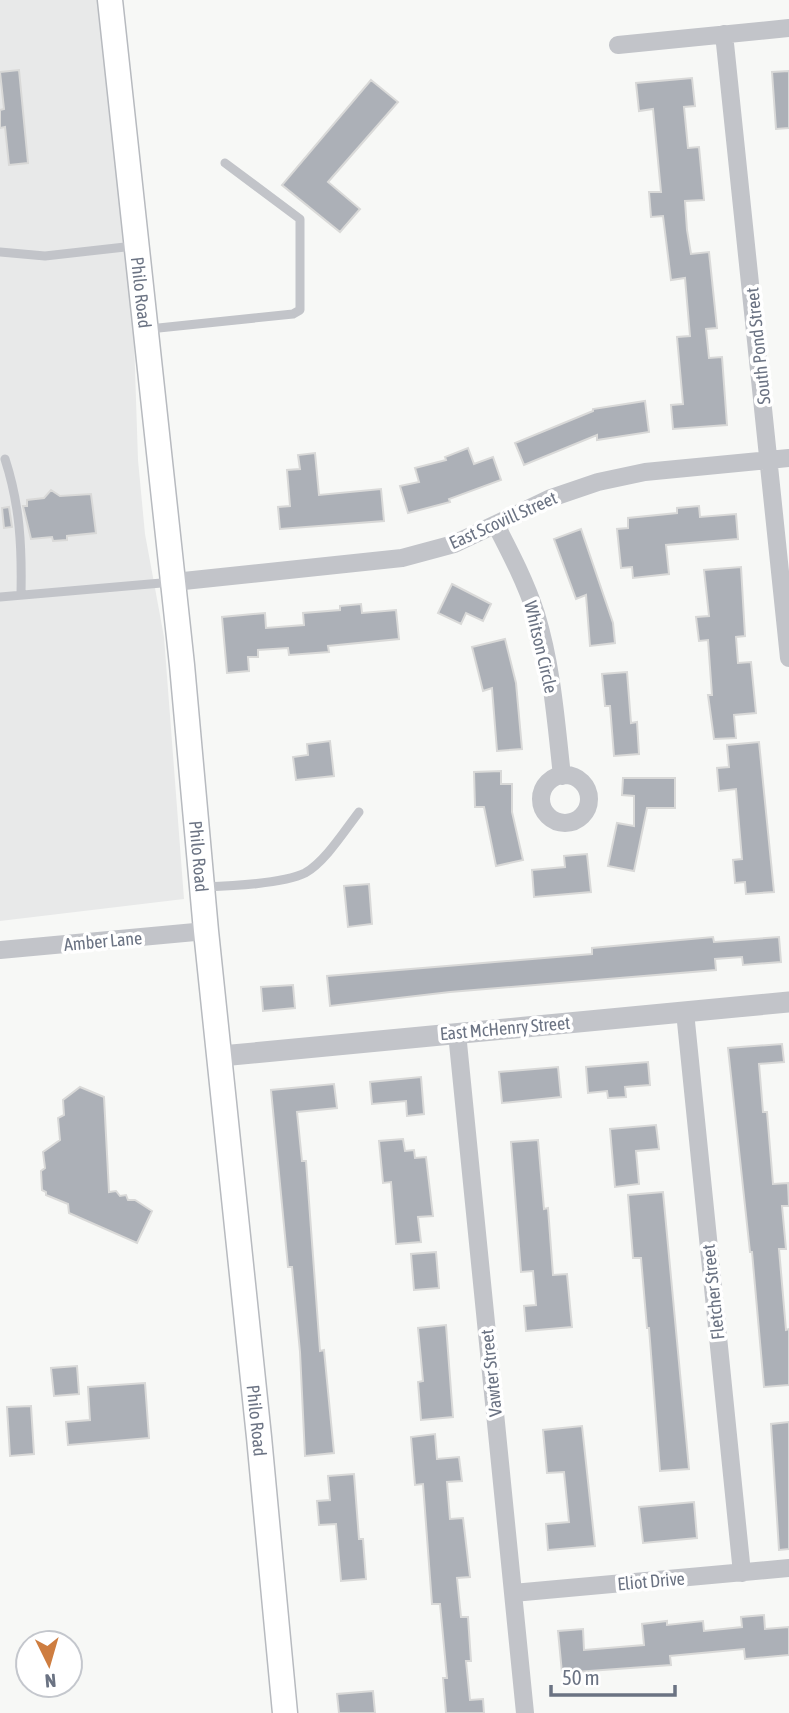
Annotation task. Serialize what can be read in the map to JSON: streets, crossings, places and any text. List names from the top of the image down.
{
  "streets": {
    "main road": ["Philo Road"],
    "street": [
      "South Pond Street",
      "East Scovill Street",
      "Whitson Circle",
      "Amber Lane",
      "East McHenry Street",
      "Fletcher Street",
      "Vawter Street",
      "Eliot Drive"
    ]
  },
  "crossings": [
    ["Philo Road", "East Scovill Street"],
    ["Philo Road", "Amber Lane"],
    ["Philo Road", "East McHenry Street"],
    ["South Pond Street", "East Scovill Street"],
    ["East Scovill Street", "Whitson Circle"],
    ["East McHenry Street", "Fletcher Street"],
    ["East McHenry Street", "Vawter Street"],
    ["Fletcher Street", "Eliot Drive"],
    ["Vawter Street", "Eliot Drive"]
  ],
  "scale_bar": "50 m",
  "north": "bottom"
}
